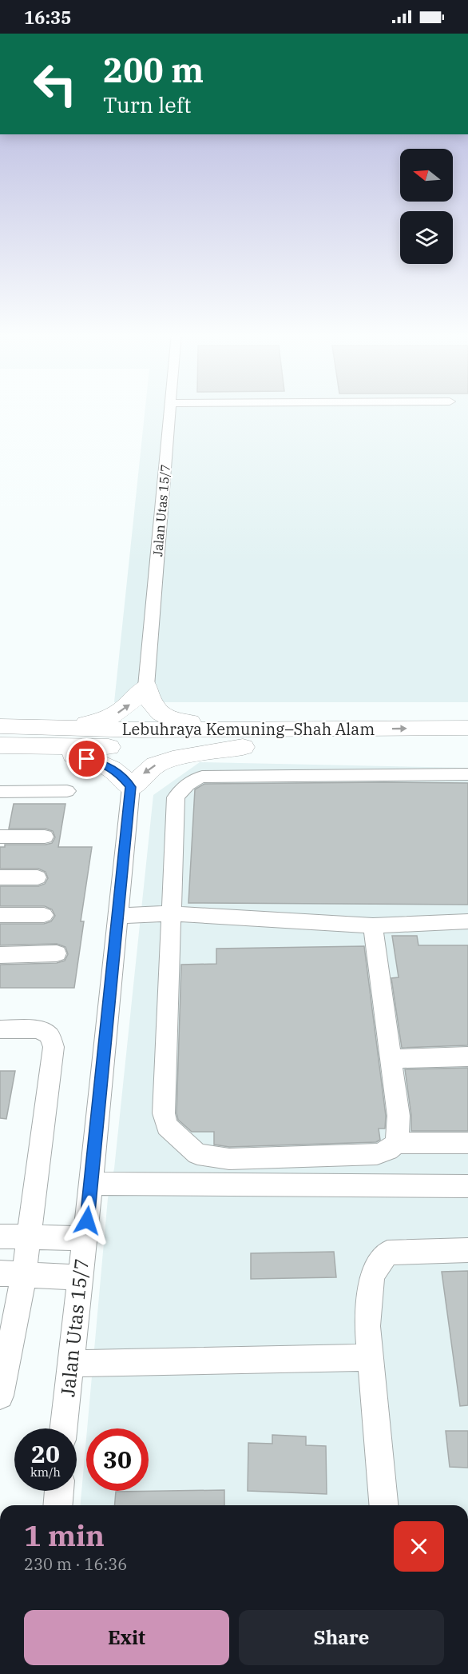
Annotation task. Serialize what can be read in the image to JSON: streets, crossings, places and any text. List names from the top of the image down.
{
  "streets": {
    "highway": ["Lebuhraya Kemuning–Shah Alam"],
    "street": ["Jalan Utas 15/7"]
  },
  "north": "left",
  "page": {
    "status": "16:35",
    "turn": ["200 m", "Turn left"],
    "speed": "20 km/h",
    "limit": "30",
    "heading": ["1 min", "230 m · 16:36"],
    "buttons": ["Exit", "Share"]
  }
}
